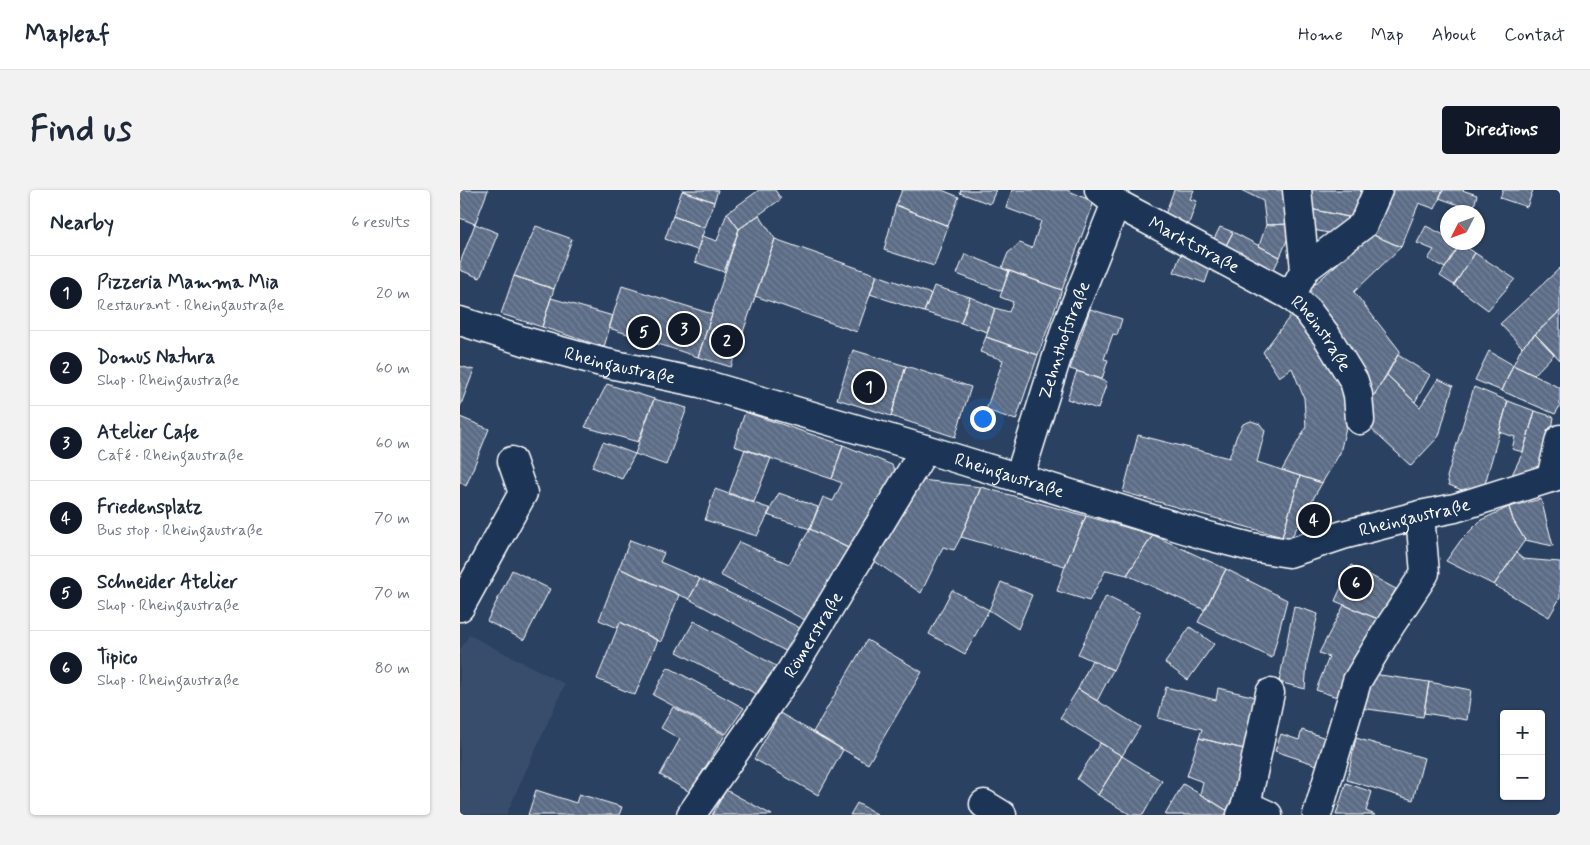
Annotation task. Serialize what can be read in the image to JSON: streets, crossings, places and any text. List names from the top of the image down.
{
  "streets": {
    "street": [
      "Marktstraße",
      "Rheinstraße",
      "Zehnthofstraße",
      "Rheingaustraße",
      "Römerstraße"
    ]
  },
  "crossings": [
    ["Marktstraße", "Rheinstraße"],
    ["Marktstraße", "Zehnthofstraße"],
    ["Zehnthofstraße", "Rheingaustraße"],
    ["Rheingaustraße", "Römerstraße"]
  ],
  "north": "bottom left",
  "page": {
    "header": "Mapleaf",
    "nav": [
      "Home",
      "Map",
      "About",
      "Contact"
    ],
    "buttons": "Directions",
    "title": "Find us",
    "heading": ["Nearby", "6 results"],
    "list": [
      {
        "mark": "1",
        "name": "Pizzeria Mamma Mia",
        "note": "Restaurant · Rheingaustraße",
        "value": "20 m"
      },
      {
        "mark": "2",
        "name": "Domus Natura",
        "note": "Shop · Rheingaustraße",
        "value": "60 m"
      },
      {
        "mark": "3",
        "name": "Atelier Cafe",
        "note": "Café · Rheingaustraße",
        "value": "60 m"
      },
      {
        "mark": "4",
        "name": "Friedensplatz",
        "note": "Bus stop · Rheingaustraße",
        "value": "70 m"
      },
      {
        "mark": "5",
        "name": "Schneider Atelier",
        "note": "Shop · Rheingaustraße",
        "value": "70 m"
      },
      {
        "mark": "6",
        "name": "Tipico",
        "note": "Shop · Rheingaustraße",
        "value": "80 m"
      }
    ],
    "pins": [
      "3",
      "5",
      "2",
      "1",
      "4",
      "6"
    ],
    "map_buttons": ["+", "−"]
  }
}
